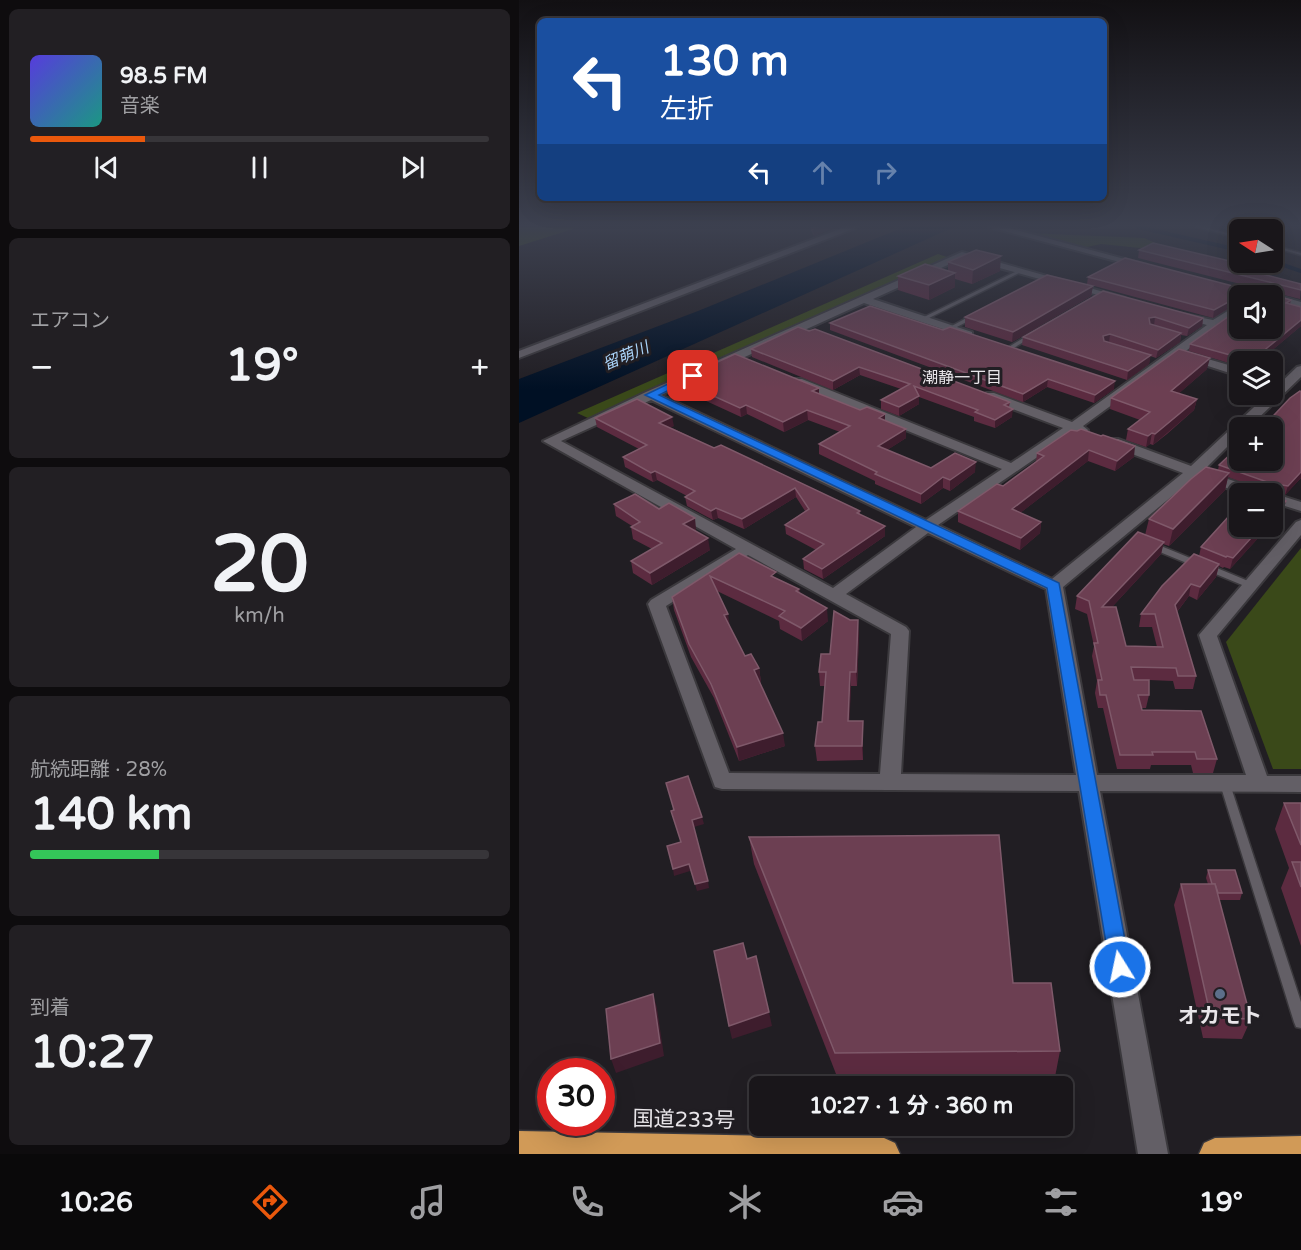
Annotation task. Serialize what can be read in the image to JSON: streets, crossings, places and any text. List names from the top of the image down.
{
  "streets": {
    "highway": ["国道233号"]
  },
  "districts": ["潮静一丁目"],
  "water": ["留萌川"],
  "places": ["オカモト"],
  "north": "left",
  "page": {
    "turn": ["130 m", "左折"],
    "song": ["98.5 FM", "音楽"],
    "map_buttons": ["+", "−"],
    "tile": [
      "エアコン",
      ["20", "km/h"],
      ["航続距離 · 28%", "140 km"],
      ["到着", "10:27"]
    ],
    "heat": ["−", "19°", "+"],
    "limit": "30",
    "trip": "10:27 · 1 分 · 360 m",
    "tabs": ["10:26", "19°"]
  }
}
